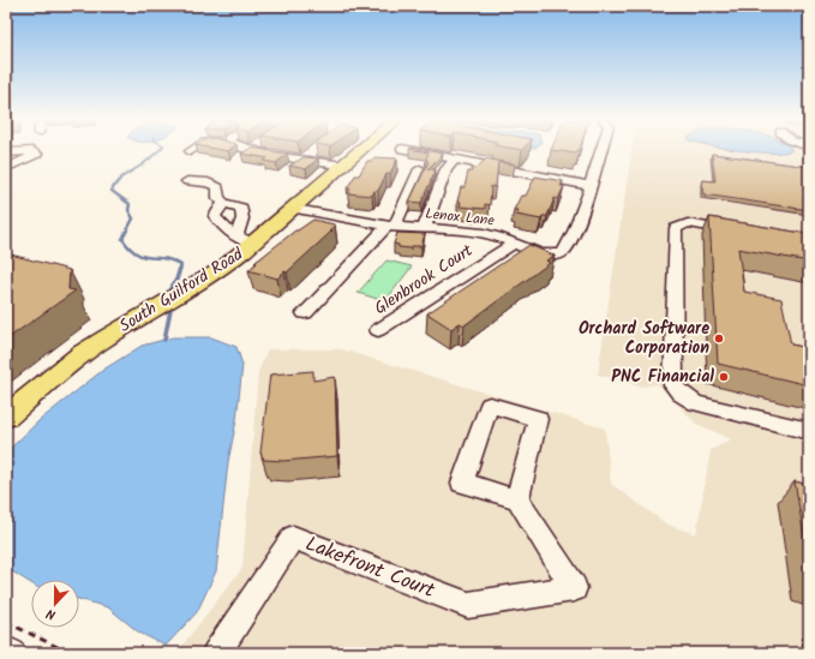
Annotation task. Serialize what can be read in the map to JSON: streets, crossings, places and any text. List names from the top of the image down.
{
  "streets": {
    "main road": ["South Guilford Road"],
    "street": ["Lenox Lane", "Glenbrook Court", "Lakefront Court"]
  },
  "crossings": [
    ["Lenox Lane", "Glenbrook Court"],
    ["Lenox Lane", "South Guilford Road"]
  ],
  "places": ["Orchard Software Corporation", "PNC Financial"],
  "north": "bottom"
}
